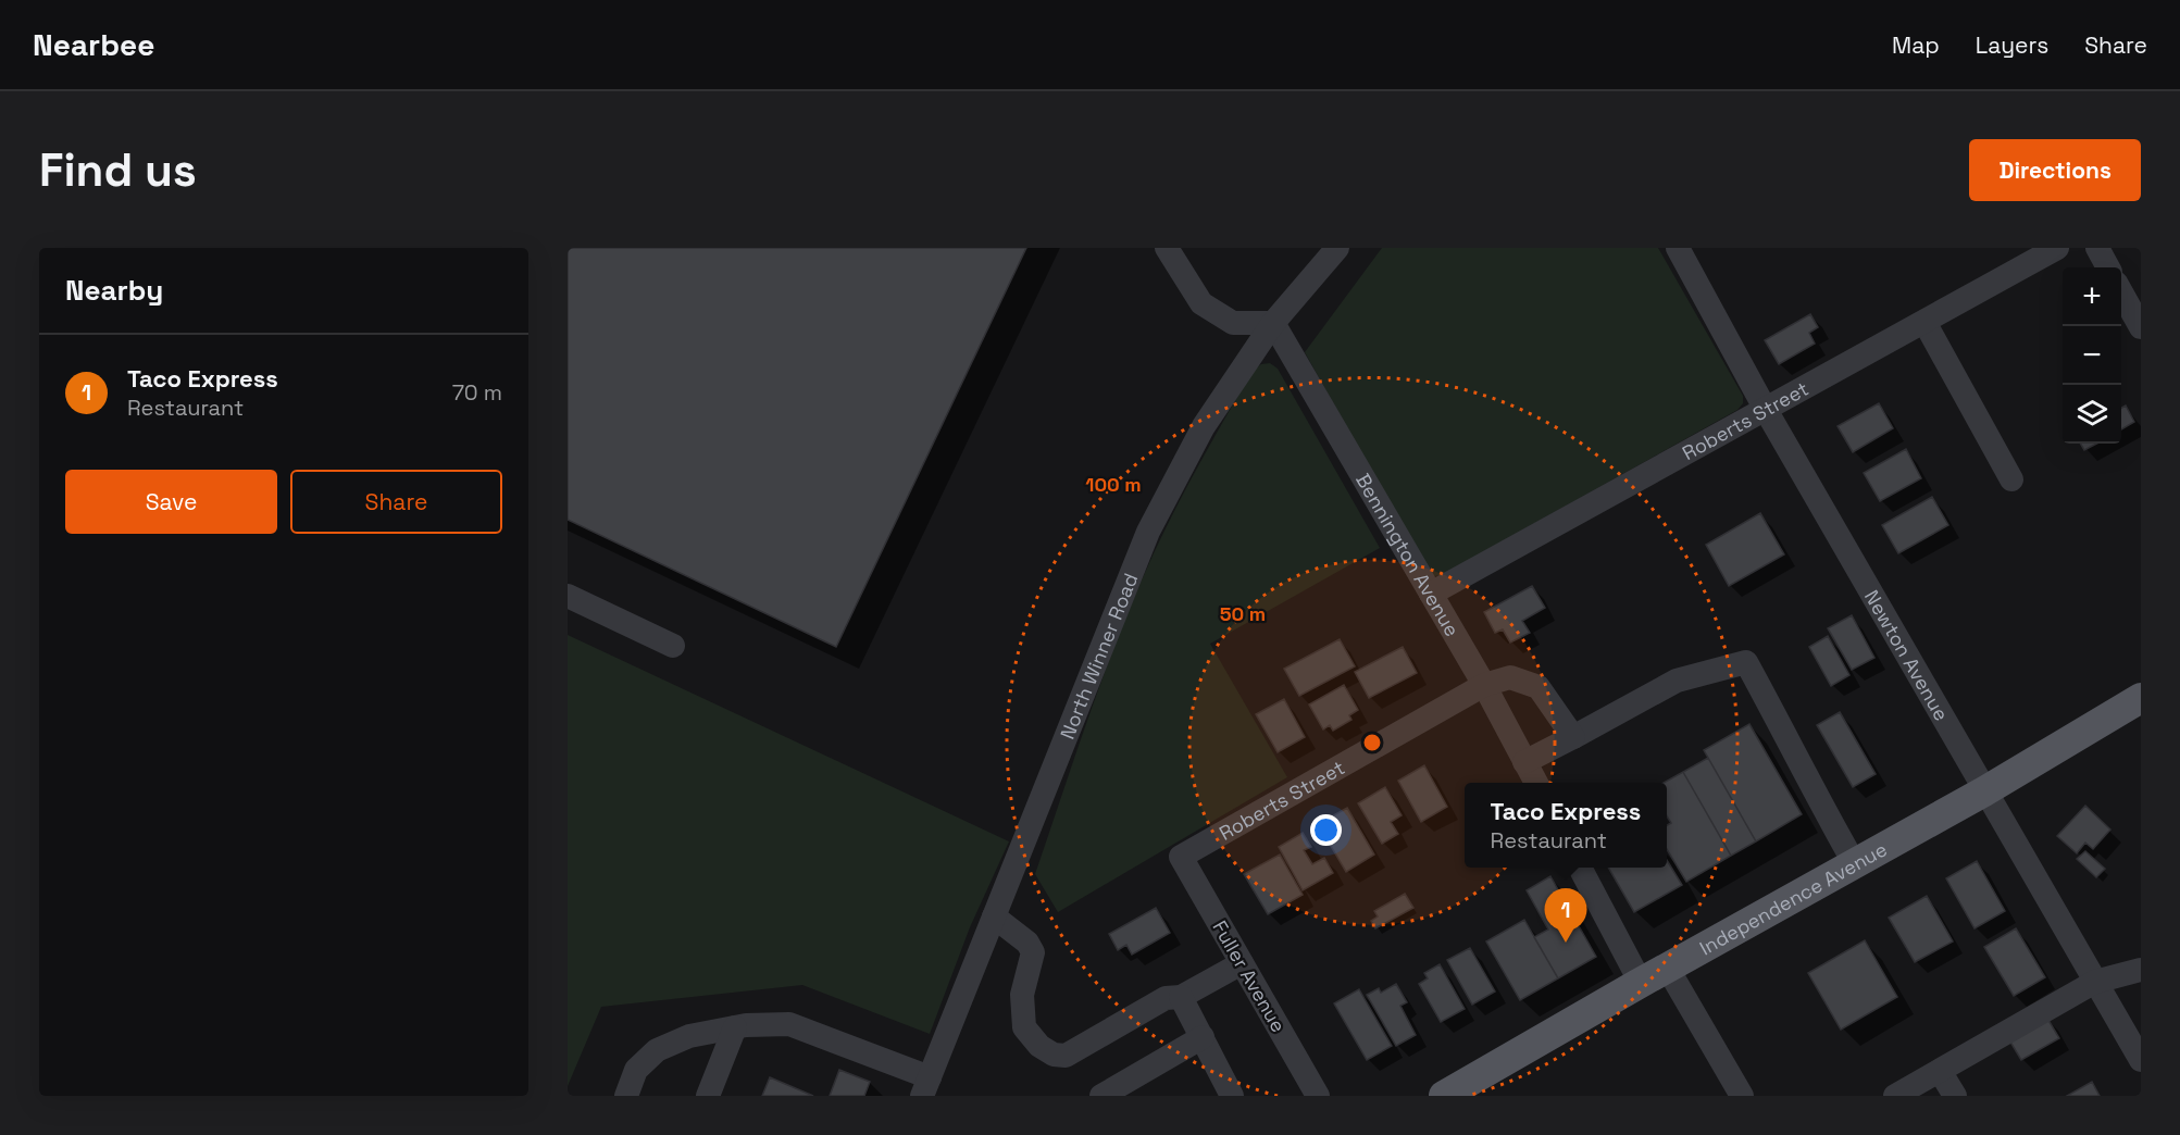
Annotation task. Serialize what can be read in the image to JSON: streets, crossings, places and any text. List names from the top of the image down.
{
  "streets": {
    "main road": ["Independence Avenue"],
    "street": [
      "Roberts Street",
      "Bennington Avenue",
      "North Winner Road",
      "Newton Avenue",
      "Fuller Avenue"
    ]
  },
  "crossings": [
    ["Roberts Street", "Bennington Avenue"],
    ["Roberts Street", "Newton Avenue"],
    ["Roberts Street", "Fuller Avenue"],
    ["Bennington Avenue", "North Winner Road"],
    ["Newton Avenue", "Independence Avenue"]
  ],
  "page": {
    "header": "Nearbee",
    "nav": ["Map", "Layers", "Share"],
    "buttons": [
      "Directions",
      ["Save", "Share"]
    ],
    "title": "Find us",
    "heading": "Nearby",
    "map_buttons": ["+", "−"],
    "list": [
      {
        "mark": "1",
        "name": "Taco Express",
        "note": "Restaurant",
        "value": "70 m"
      }
    ],
    "popup": ["Taco Express", "Restaurant"],
    "pins": "1"
  },
  "rings": ["100 m", "50 m"]
}
